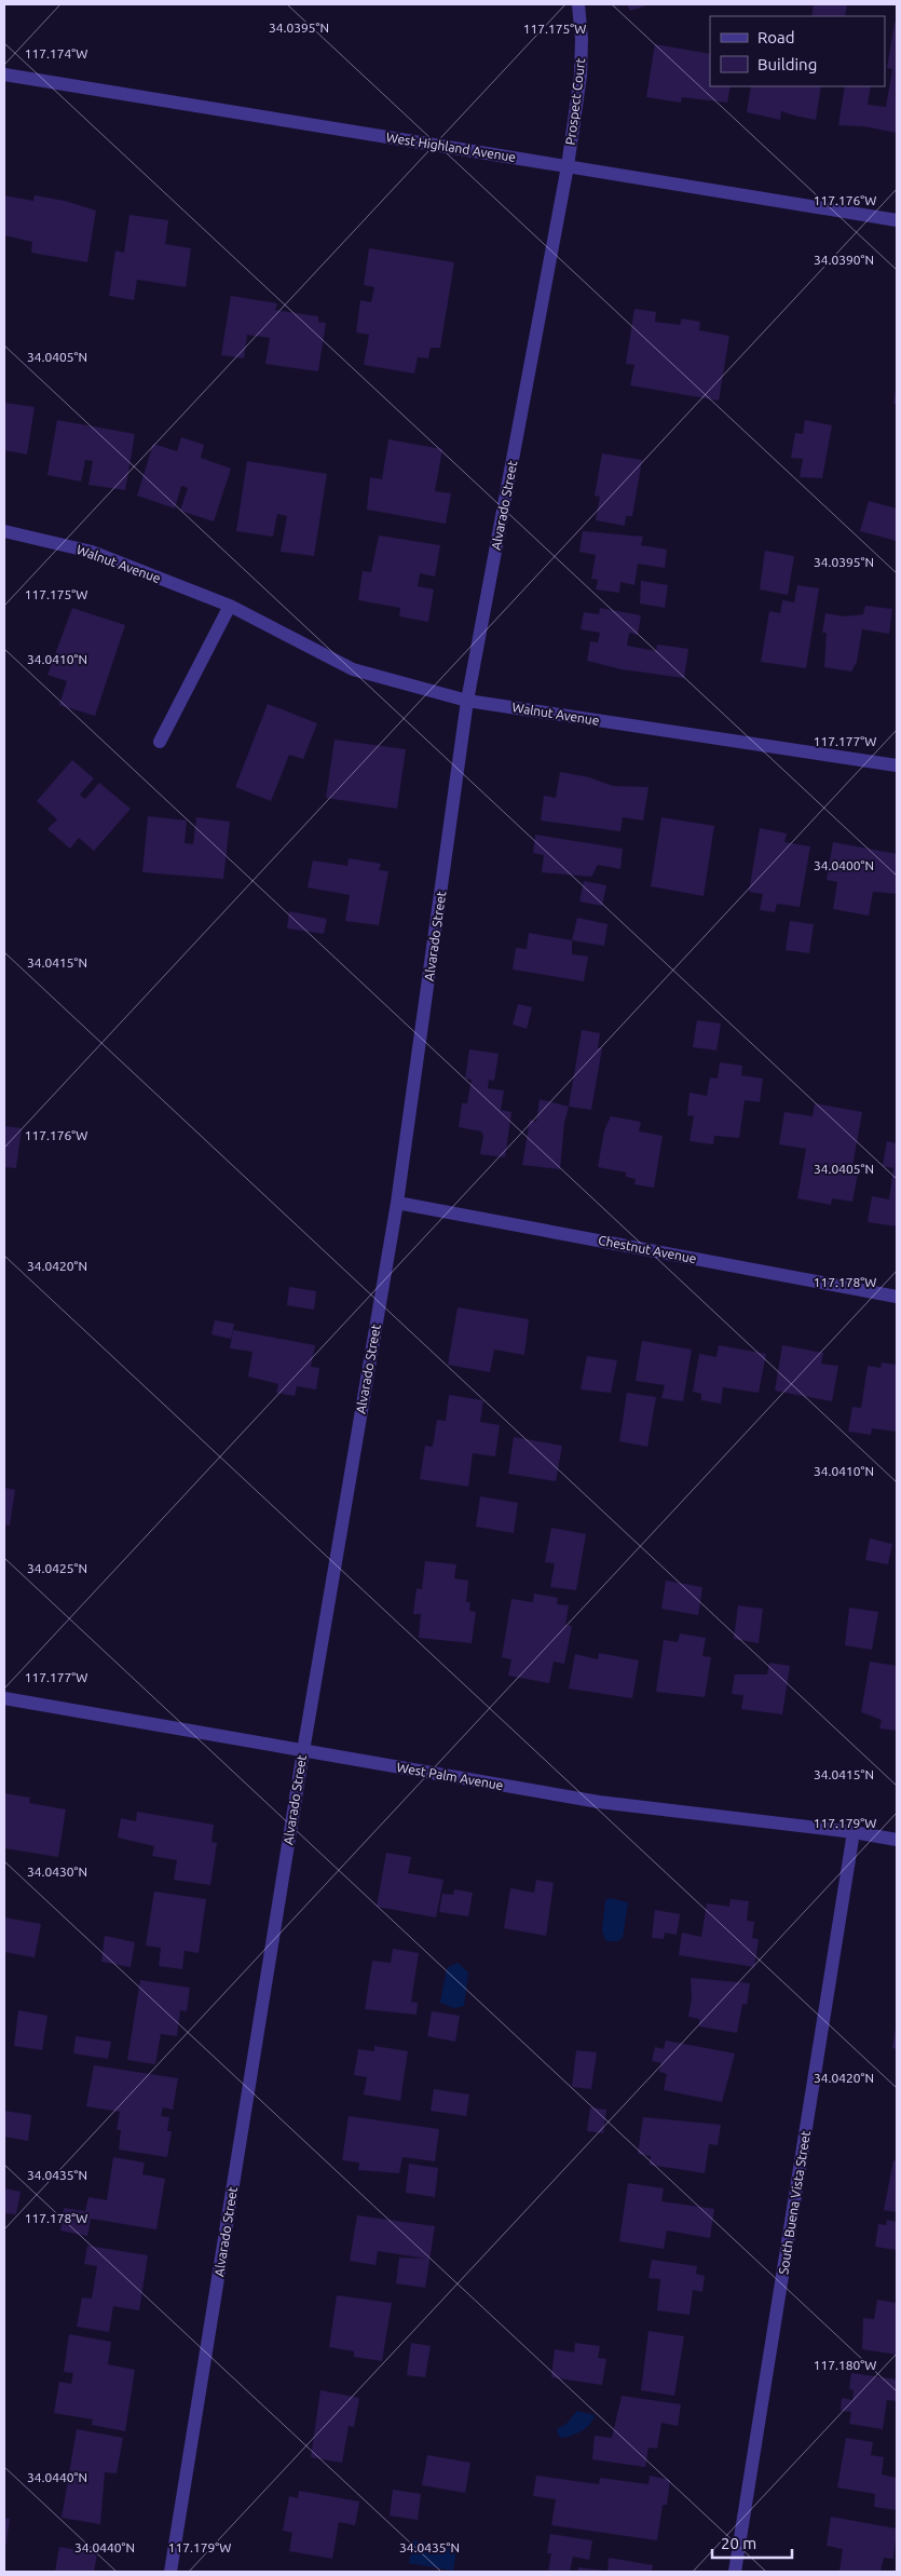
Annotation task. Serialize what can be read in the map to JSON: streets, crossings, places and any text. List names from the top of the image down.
{
  "streets": {
    "street": [
      "Prospect Court",
      "West Highland Avenue",
      "Alvarado Street",
      "Walnut Avenue",
      "Chestnut Avenue",
      "West Palm Avenue",
      "South Buena Vista Street"
    ]
  },
  "crossings": [
    ["Prospect Court", "West Highland Avenue"],
    ["Prospect Court", "Alvarado Street"],
    ["West Highland Avenue", "Alvarado Street"],
    ["Alvarado Street", "Walnut Avenue"],
    ["Alvarado Street", "Chestnut Avenue"],
    ["Alvarado Street", "West Palm Avenue"],
    ["West Palm Avenue", "South Buena Vista Street"]
  ],
  "legend": ["Road", "Building"],
  "scale_bar": "20 m",
  "coordinates": [
    "34.0395°N",
    "117.175°W",
    "117.174°W",
    "117.176°W",
    "34.0390°N",
    "34.0405°N",
    "34.0410°N",
    "117.177°W",
    "34.0400°N",
    "34.0415°N",
    "34.0420°N",
    "117.178°W",
    "34.0425°N",
    "117.179°W",
    "34.0430°N",
    "34.0435°N",
    "117.180°W",
    "34.0440°N"
  ]
}
